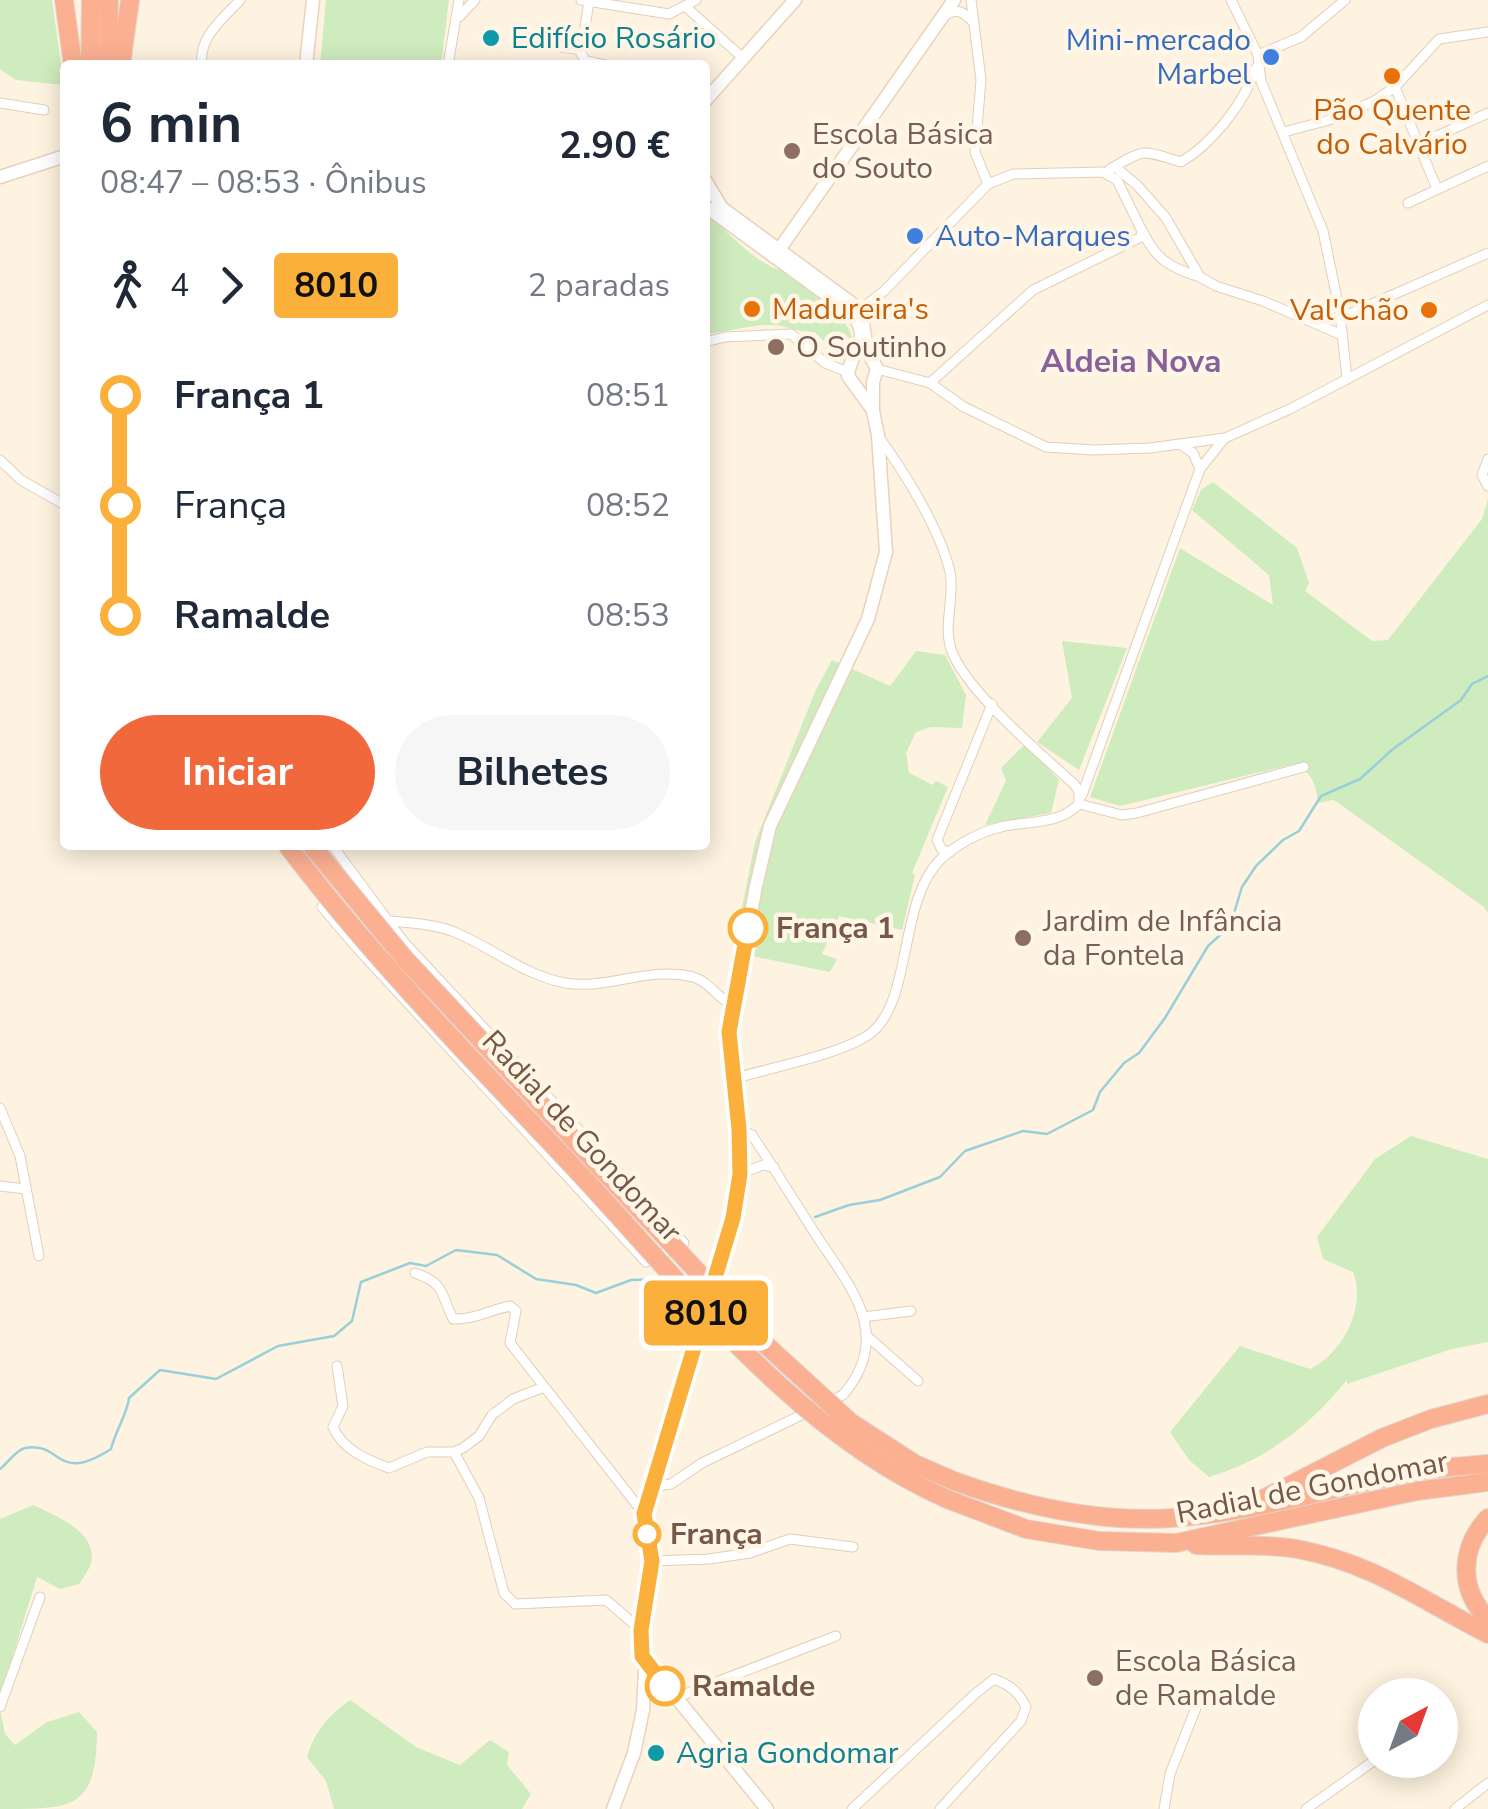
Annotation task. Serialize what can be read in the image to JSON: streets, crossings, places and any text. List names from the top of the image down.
{
  "streets": {
    "highway": ["Radial de Gondomar"]
  },
  "districts": ["Aldeia Nova"],
  "places": [
    "Edifício Rosário",
    "Mini-mercado Marbel",
    "Pão Quente do Calvário",
    "Escola Básica do Souto",
    "Auto-Marques",
    "Madureira's",
    "Val'Chão",
    "O Soutinho",
    "França 1",
    "Jardim de Infância da Fontela",
    "França",
    "Escola Básica de Ramalde",
    "Ramalde",
    "Agria Gondomar"
  ],
  "lines": ["bus line 8010"],
  "north": "top right",
  "page": {
    "on_map": "8010",
    "heading": ["6 min", "08:47 – 08:53 · Ônibus", "2.90 €"],
    "legs": ["4", "8010", "2 paradas"],
    "list": [
      {
        "name": "França 1",
        "value": "08:51"
      },
      {
        "name": "França",
        "value": "08:52"
      },
      {
        "name": "Ramalde",
        "value": "08:53"
      }
    ],
    "buttons": ["Iniciar", "Bilhetes"]
  }
}
